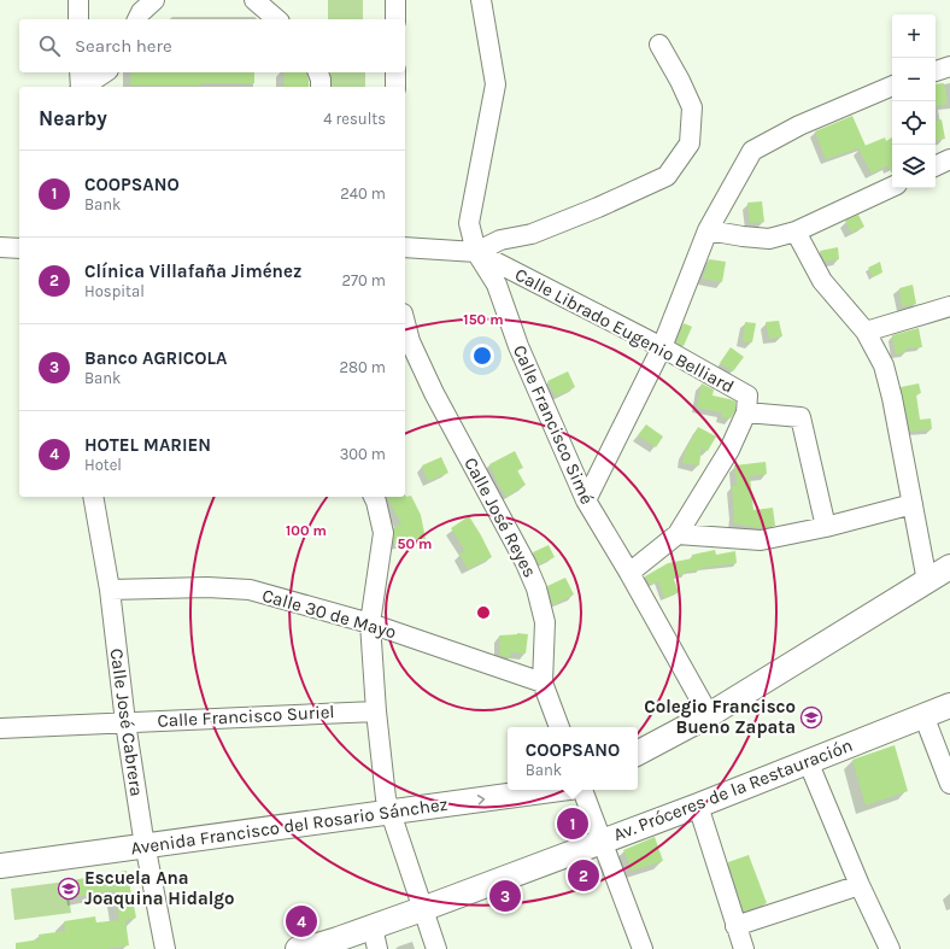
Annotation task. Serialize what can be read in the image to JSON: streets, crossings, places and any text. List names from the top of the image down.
{
  "streets": {
    "main road": ["Av. Próceres de la Restauración", "Avenida Francisco del Rosario Sánchez"],
    "street": [
      "Calle Librado Eugenio Belliard",
      "Calle Francisco Simé",
      "Calle José Reyes",
      "Calle 30 de Mayo",
      "Calle Francisco Suriel",
      "Calle José Cabrera"
    ]
  },
  "crossings": [
    ["Calle Librado Eugenio Belliard", "Calle Francisco Simé"],
    ["Calle José Reyes", "Calle 30 de Mayo"],
    ["Calle 30 de Mayo", "Calle José Cabrera"],
    ["Calle Francisco Suriel", "Calle José Cabrera"],
    ["Calle José Cabrera", "Avenida Francisco del Rosario Sánchez"]
  ],
  "places": {
    "school or university": ["Colegio Francisco Bueno Zapata", "Escuela Ana Joaquina Hidalgo"]
  },
  "page": {
    "map_buttons": ["+", "−"],
    "search": "Search here",
    "heading": ["Nearby", "4 results"],
    "list": [
      {
        "mark": "1",
        "name": "COOPSANO",
        "note": "Bank",
        "value": "240 m"
      },
      {
        "mark": "2",
        "name": "Clínica Villafaña Jiménez",
        "note": "Hospital",
        "value": "270 m"
      },
      {
        "mark": "3",
        "name": "Banco AGRICOLA",
        "note": "Bank",
        "value": "280 m"
      },
      {
        "mark": "4",
        "name": "HOTEL MARIEN",
        "note": "Hotel",
        "value": "300 m"
      }
    ],
    "popup": ["COOPSANO", "Bank"],
    "pins": [
      "1",
      "2",
      "3",
      "4"
    ]
  },
  "rings": ["150 m", "100 m", "50 m"]
}
